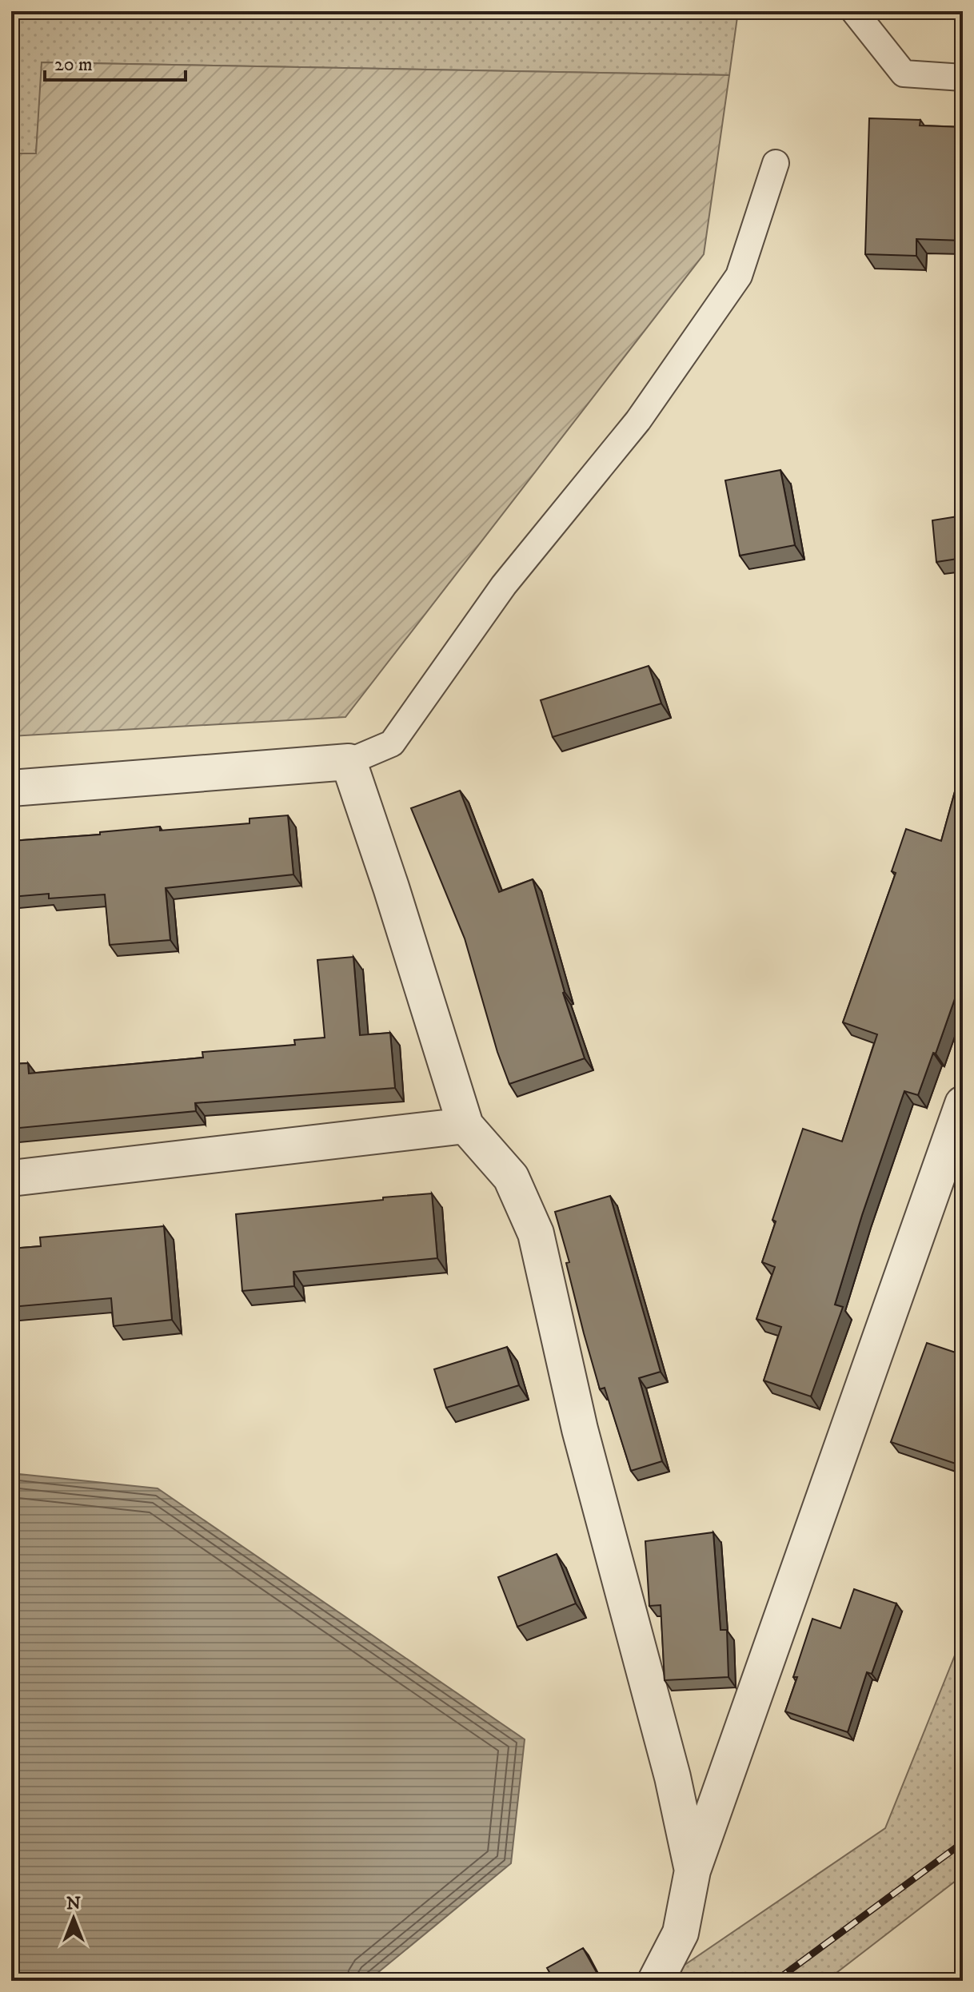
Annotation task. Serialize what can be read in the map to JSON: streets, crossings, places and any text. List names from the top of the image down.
{
  "scale_bar": "20 m",
  "north": "top"
}
